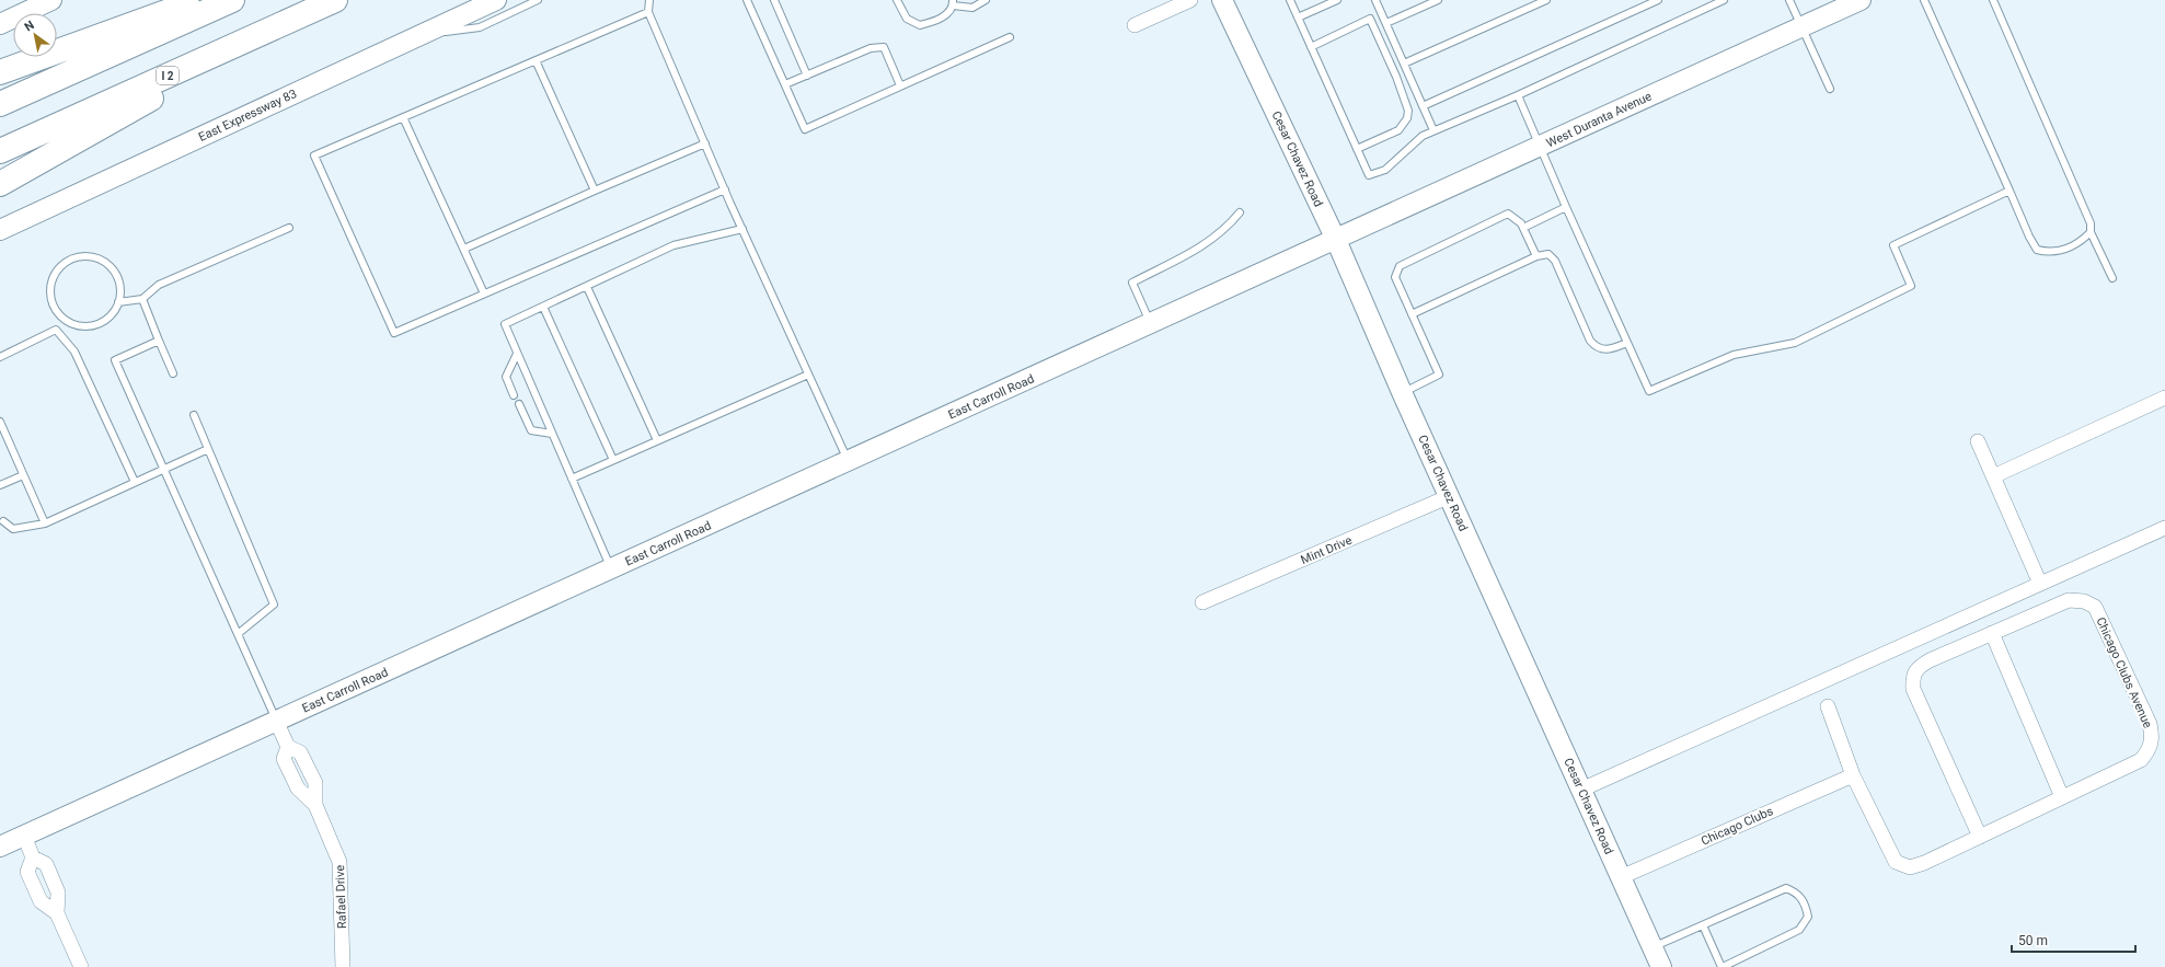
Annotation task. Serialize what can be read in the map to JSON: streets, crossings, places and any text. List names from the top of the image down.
{
  "streets": {
    "highway": ["I 2"],
    "street": [
      "East Expressway 83",
      "West Duranta Avenue",
      "Cesar Chavez Road",
      "East Carroll Road",
      "Mint Drive",
      "Chicago Clubs Avenue",
      "Chicago Clubs",
      "Rafael Drive"
    ]
  },
  "crossings": [
    ["West Duranta Avenue", "Cesar Chavez Road"],
    ["West Duranta Avenue", "East Carroll Road"],
    ["Cesar Chavez Road", "East Carroll Road"],
    ["Cesar Chavez Road", "Mint Drive"],
    ["Cesar Chavez Road", "Chicago Clubs"],
    ["East Carroll Road", "Rafael Drive"],
    ["Chicago Clubs Avenue", "Chicago Clubs"]
  ],
  "scale_bar": "50 m",
  "north": "top left"
}
